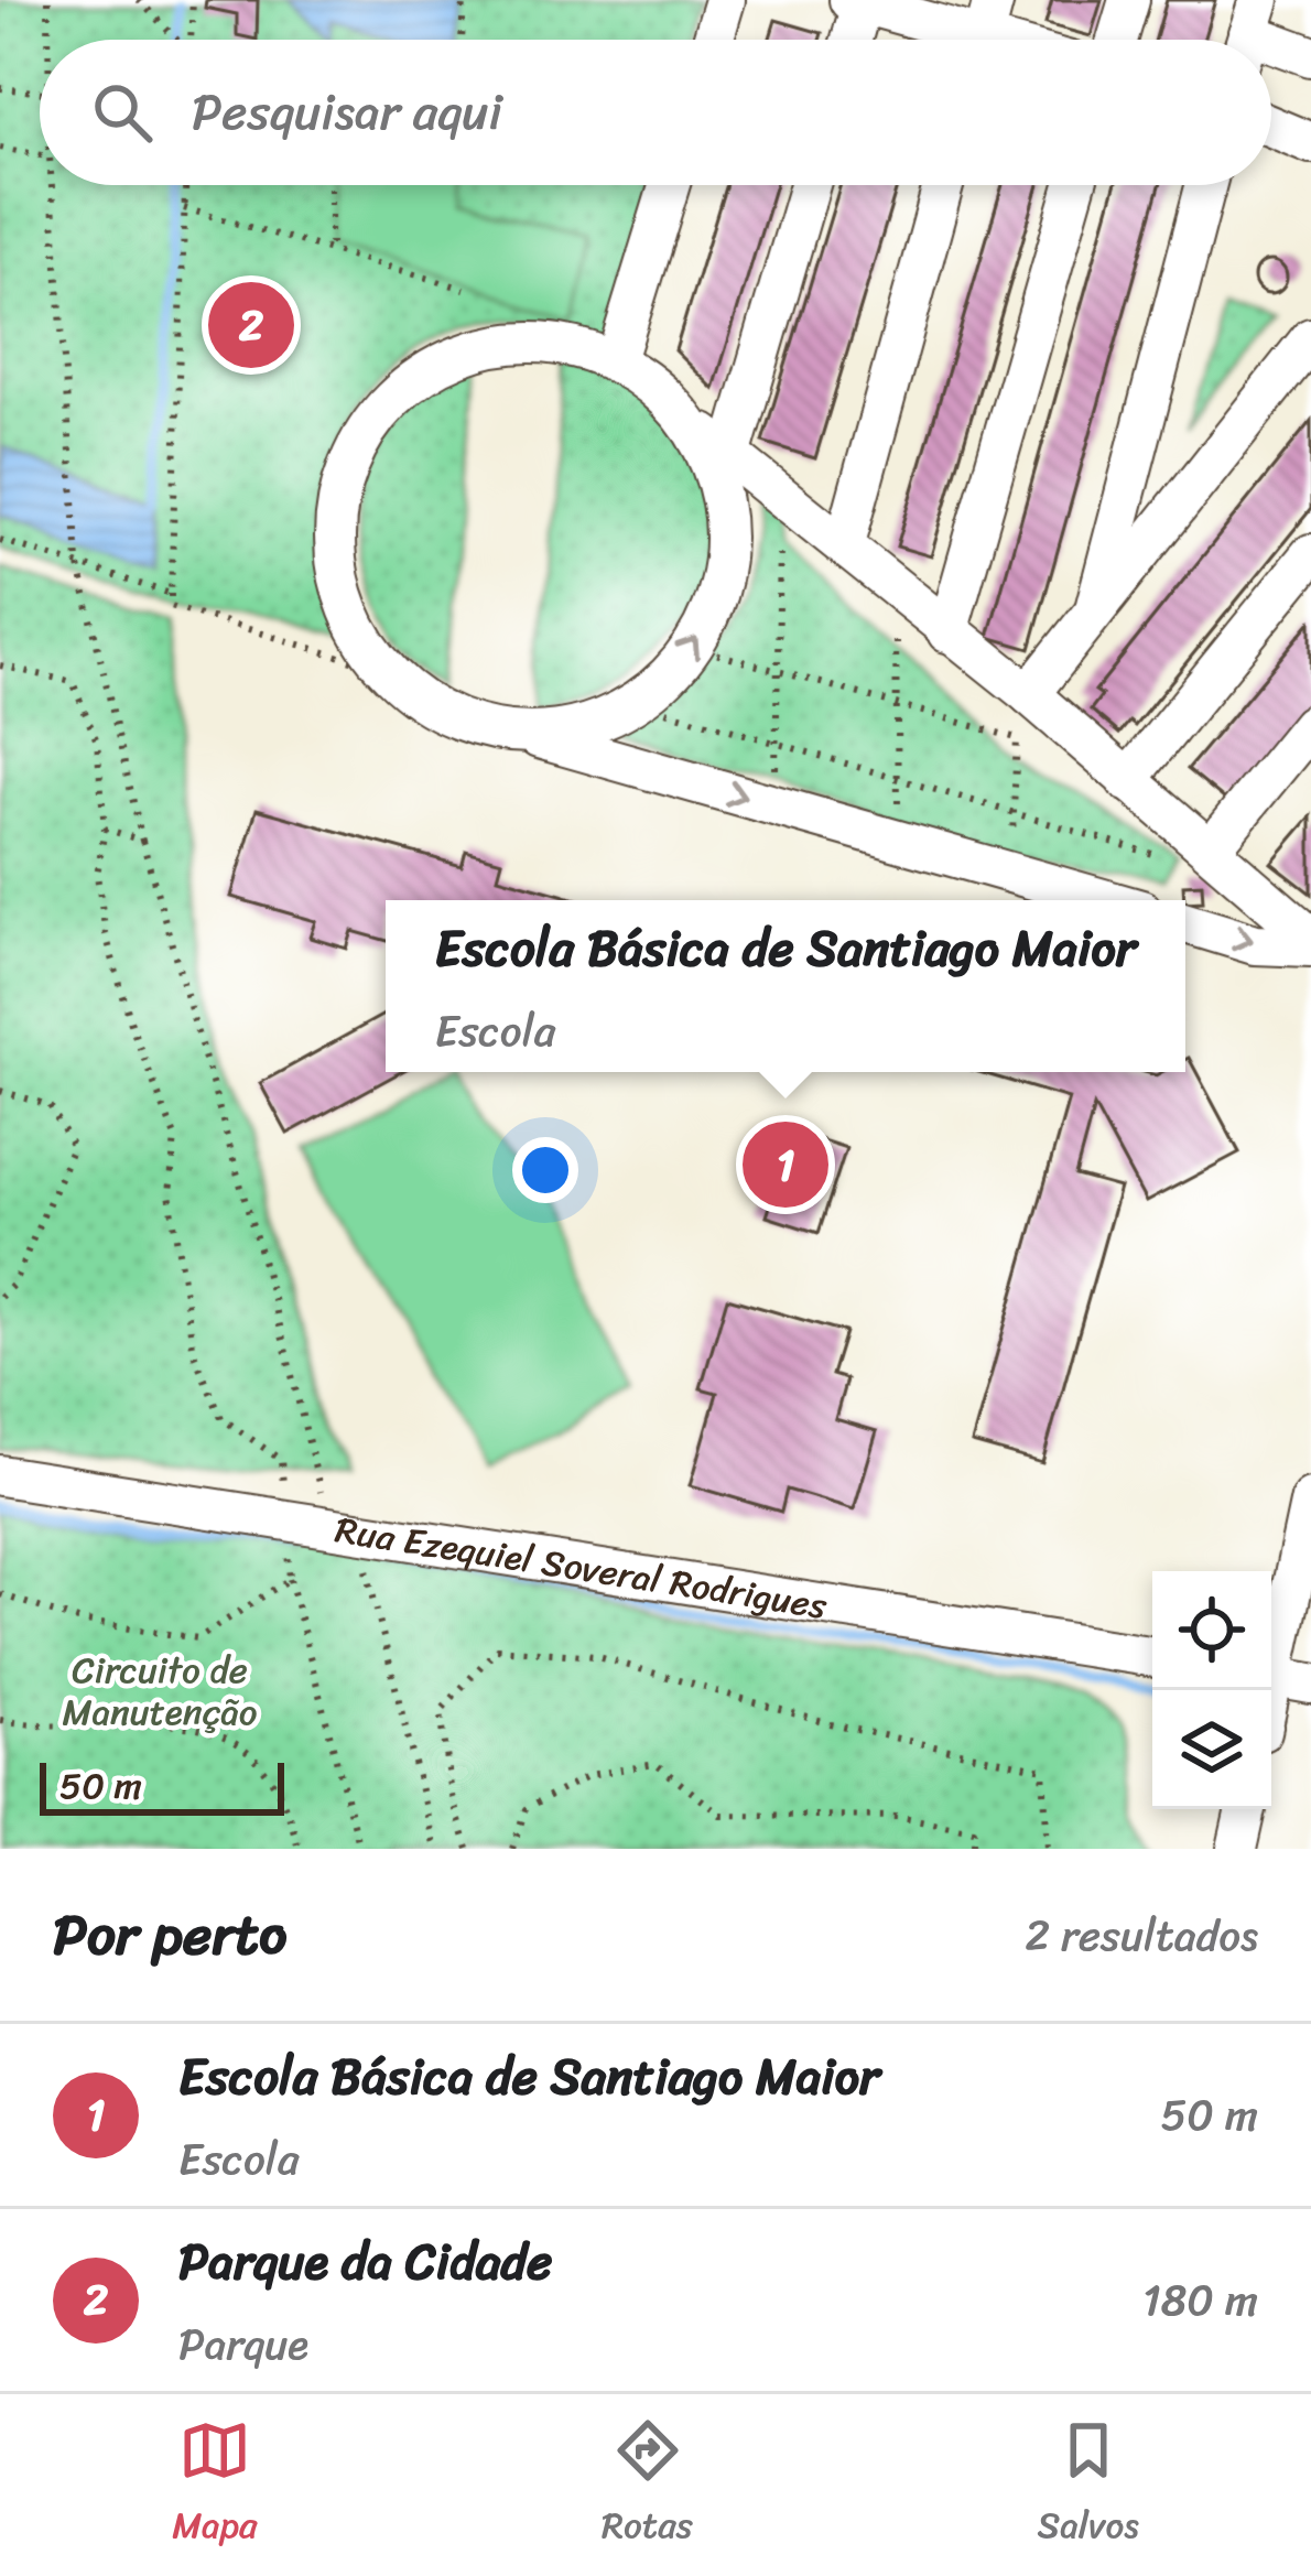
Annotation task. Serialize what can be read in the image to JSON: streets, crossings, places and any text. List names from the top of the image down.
{
  "streets": {
    "street": ["Rua Ezequiel Soveral Rodrigues"]
  },
  "parks": ["Circuito de Manutenção"],
  "scale_bar": "50 m",
  "page": {
    "search": "Pesquisar aqui",
    "pins": ["2", "1"],
    "popup": ["Escola Básica de Santiago Maior", "Escola"],
    "scale": "50 m",
    "heading": ["Por perto", "2 resultados"],
    "list": [
      {
        "mark": "1",
        "name": "Escola Básica de Santiago Maior",
        "note": "Escola",
        "value": "50 m"
      },
      {
        "mark": "2",
        "name": "Parque da Cidade",
        "note": "Parque",
        "value": "180 m"
      }
    ],
    "nav": ["Mapa", "Rotas", "Salvos"]
  }
}
